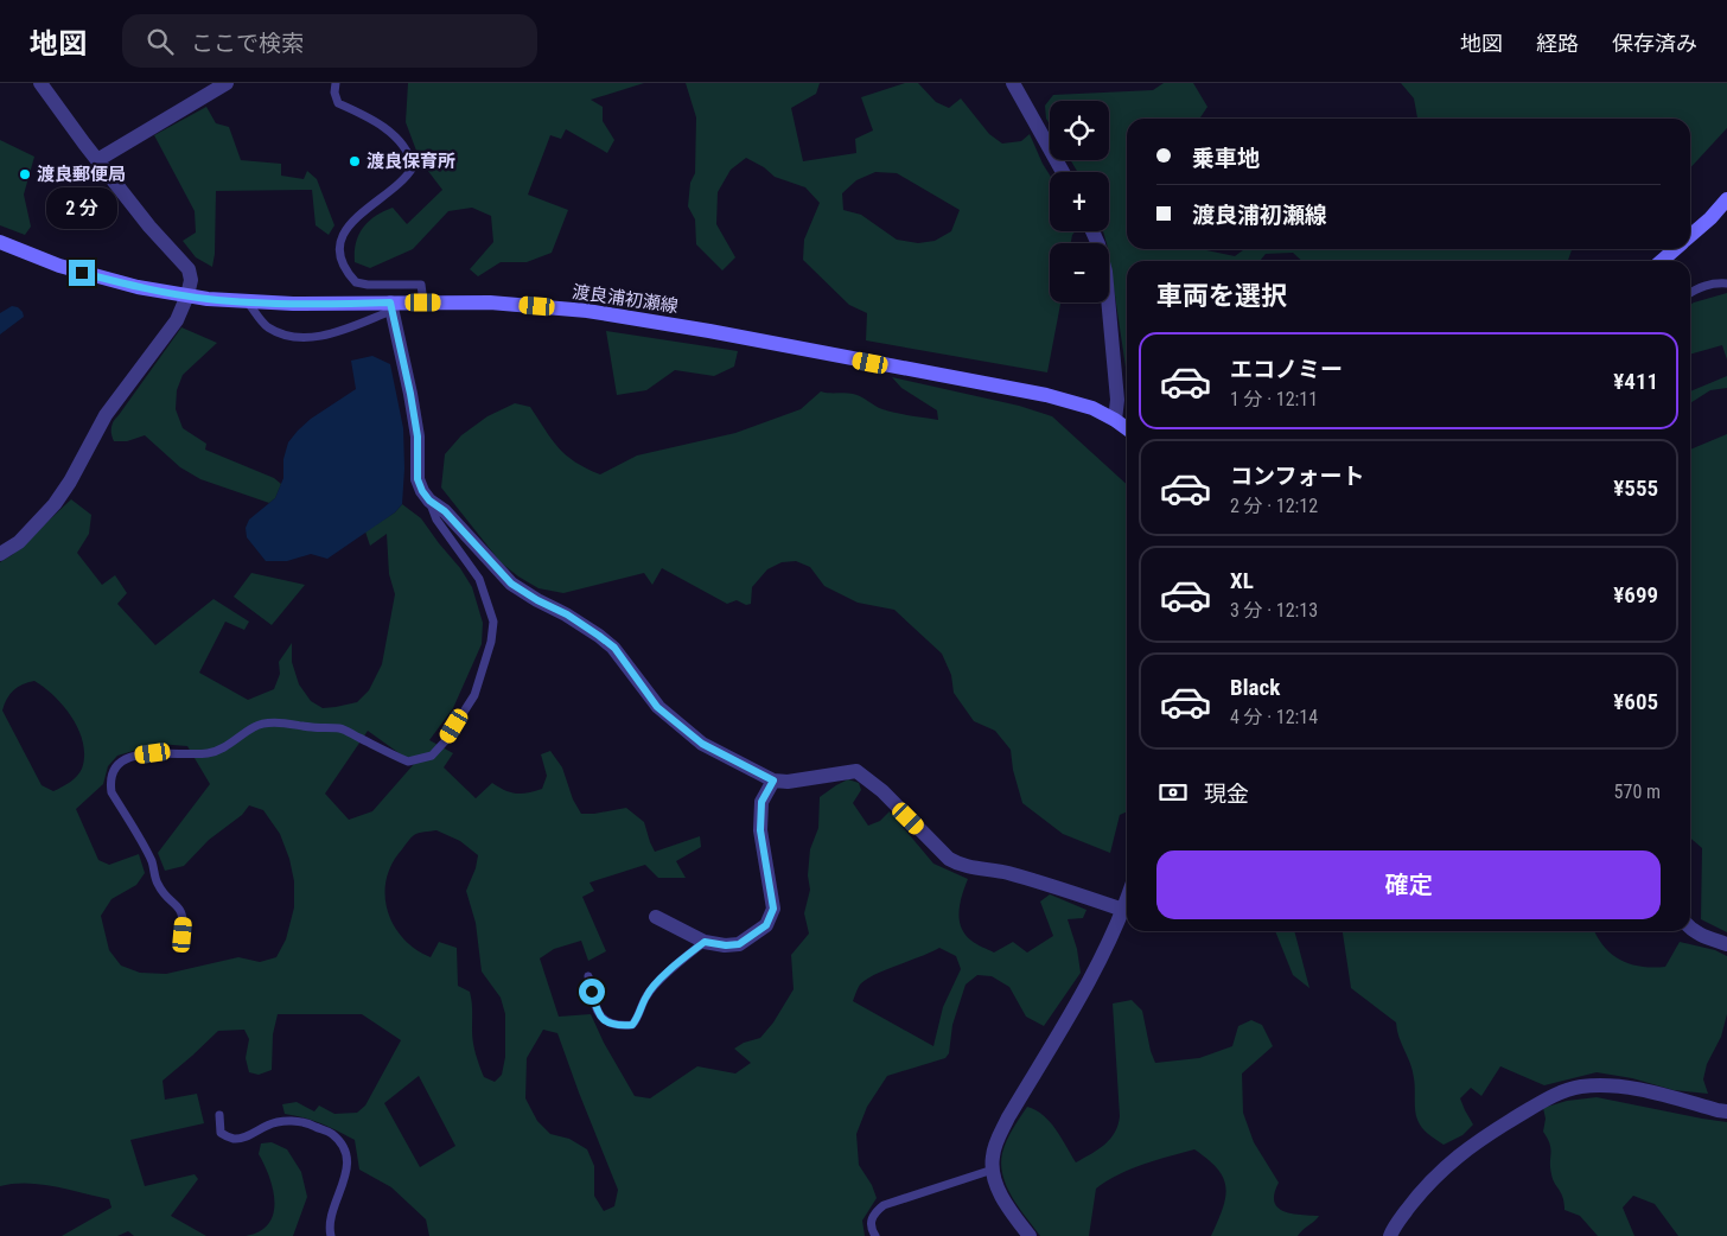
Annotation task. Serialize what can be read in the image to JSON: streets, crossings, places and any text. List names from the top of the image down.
{
  "streets": {
    "main road": ["渡良浦初瀬線"]
  },
  "places": ["渡良保育所", "渡良郵便局"],
  "page": {
    "header": "地図",
    "search": "ここで検索",
    "nav": ["地図", "経路", "保存済み"],
    "map_buttons": ["+", "−"],
    "banner": ["乗車地", "渡良浦初瀬線"],
    "bubble": "2 分",
    "heading": "車両を選択",
    "list": [
      {
        "name": "エコノミー",
        "note": "1 分 · 12:11",
        "value": "¥411"
      },
      {
        "name": "コンフォート",
        "note": "2 分 · 12:12",
        "value": "¥555"
      },
      {
        "name": "XL",
        "note": "3 分 · 12:13",
        "value": "¥699"
      },
      {
        "name": "Black",
        "note": "4 分 · 12:14",
        "value": "¥605"
      }
    ],
    "pay": ["現金", "570 m"],
    "buttons": "確定"
  }
}
